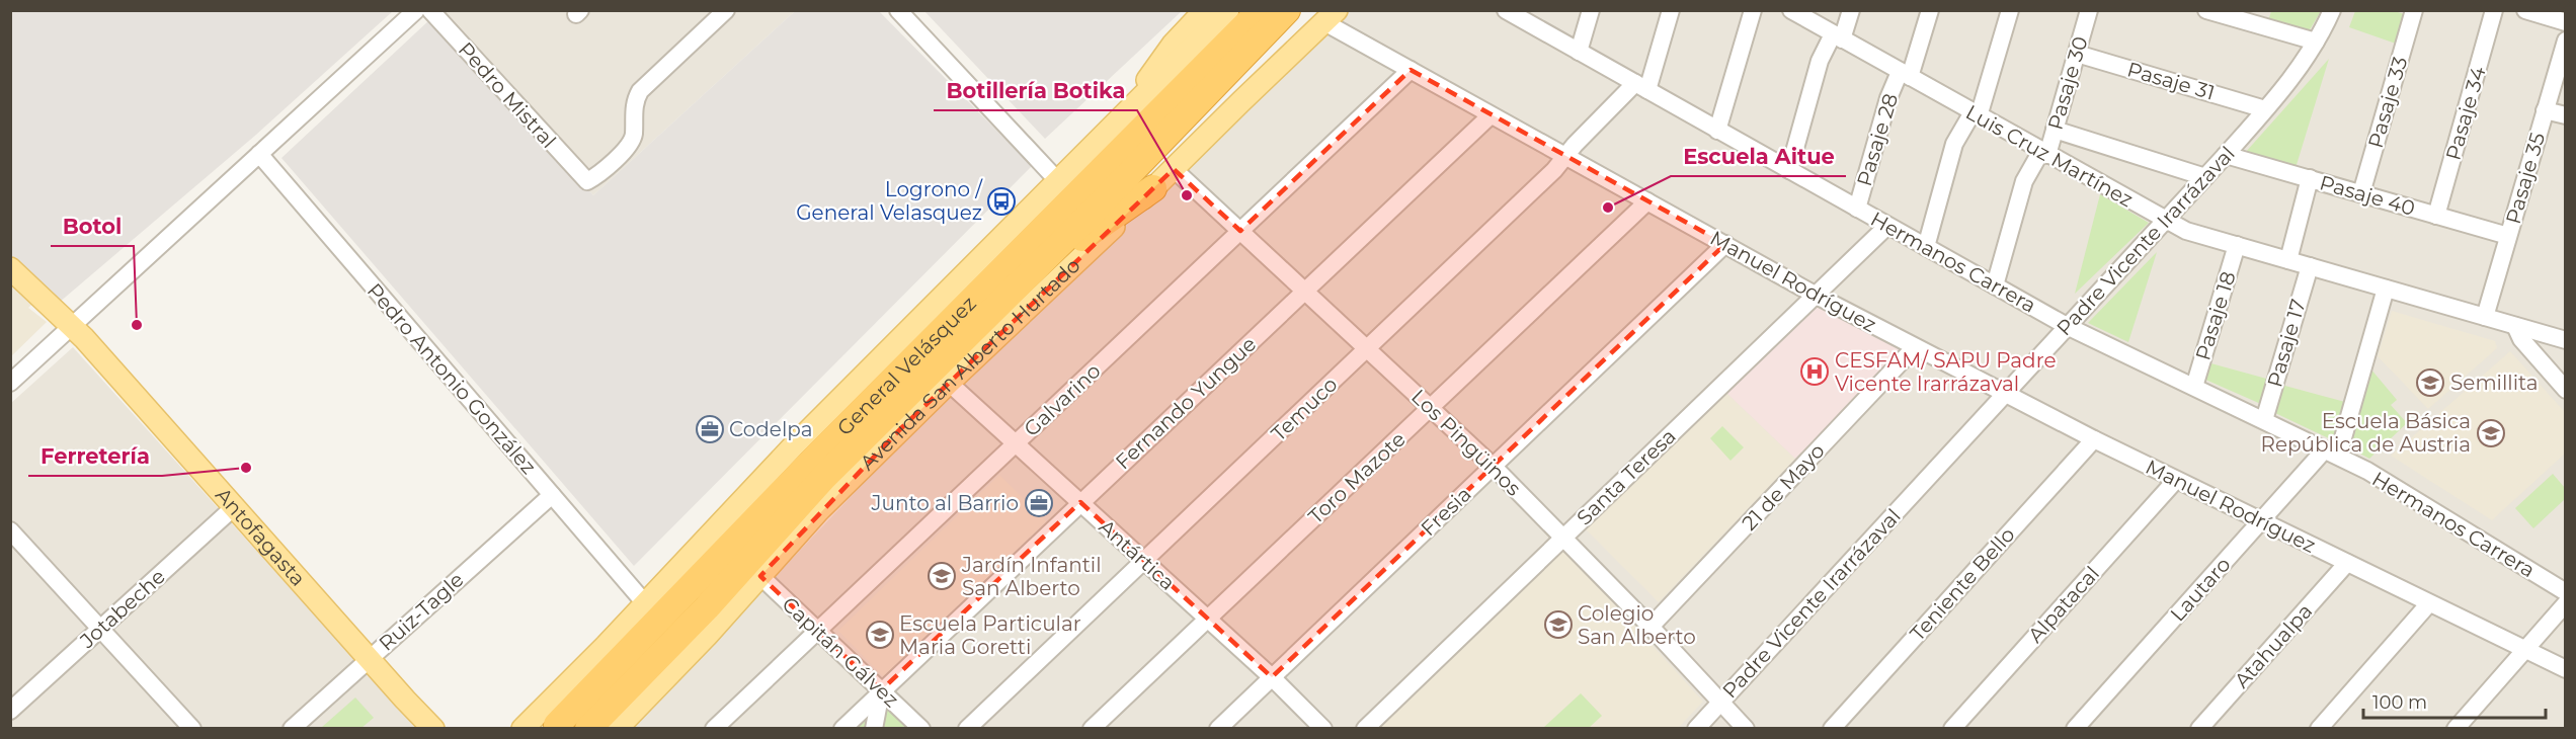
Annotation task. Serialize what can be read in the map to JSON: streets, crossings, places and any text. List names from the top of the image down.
{
  "streets": {
    "highway": ["General Velásquez"],
    "main road": ["Avenida San Alberto Hurtado", "Antofagasta"],
    "street": [
      "Pasaje 31",
      "Pasaje 30",
      "Pedro Mistral",
      "Pasaje 33",
      "Pasaje 34",
      "Pasaje 28",
      "Luis Cruz Martínez",
      "Pasaje 35",
      "Pasaje 40",
      "Padre Vicente Irarrázaval",
      "Hermanos Carrera",
      "Manuel Rodríguez",
      "Pasaje 18",
      "Pasaje 17",
      "Pedro Antonio González",
      "Galvarino",
      "Fernando Yungue",
      "Temuco",
      "Los Pingüinos",
      "Santa Teresa",
      "Toro Mazote",
      "21 de Mayo",
      "Fresia",
      "Antártica",
      "Teniente Bello",
      "Lautaro",
      "Alpatacal",
      "Jotabeche",
      "Ruiz-Tagle",
      "Atahualpa",
      "Capitán Gálvez"
    ]
  },
  "crossings": [
    ["Pasaje 31", "Pasaje 30"],
    ["Pasaje 31", "Padre Vicente Irarrázaval"],
    ["Pasaje 30", "Luis Cruz Martínez"],
    ["Pasaje 30", "Hermanos Carrera"],
    ["Pasaje 33", "Pasaje 40"],
    ["Pasaje 34", "Pasaje 40"],
    ["Pasaje 28", "Luis Cruz Martínez"],
    ["Pasaje 28", "Hermanos Carrera"],
    ["Luis Cruz Martínez", "Pasaje 35"],
    ["Luis Cruz Martínez", "Padre Vicente Irarrázaval"],
    ["Luis Cruz Martínez", "Pasaje 18"],
    ["Luis Cruz Martínez", "Pasaje 17"],
    ["Pasaje 35", "Pasaje 40"],
    ["Pasaje 40", "Padre Vicente Irarrázaval"],
    ["Padre Vicente Irarrázaval", "Hermanos Carrera"],
    ["Padre Vicente Irarrázaval", "Manuel Rodríguez"],
    ["Padre Vicente Irarrázaval", "Los Pingüinos"],
    ["Hermanos Carrera", "Pasaje 18"],
    ["Hermanos Carrera", "Pasaje 17"],
    ["Hermanos Carrera", "Temuco"],
    ["Hermanos Carrera", "Santa Teresa"],
    ["Hermanos Carrera", "Lautaro"],
    ["Manuel Rodríguez", "Avenida San Alberto Hurtado"],
    ["Manuel Rodríguez", "Galvarino"],
    ["Manuel Rodríguez", "Fernando Yungue"],
    ["Manuel Rodríguez", "Temuco"],
    ["Manuel Rodríguez", "Santa Teresa"],
    ["Manuel Rodríguez", "Toro Mazote"],
    ["Manuel Rodríguez", "21 de Mayo"],
    ["Manuel Rodríguez", "Fresia"],
    ["Manuel Rodríguez", "Teniente Bello"],
    ["Manuel Rodríguez", "Lautaro"],
    ["Manuel Rodríguez", "Alpatacal"],
    ["Manuel Rodríguez", "Atahualpa"],
    ["Avenida San Alberto Hurtado", "Los Pingüinos"],
    ["Avenida San Alberto Hurtado", "Antártica"],
    ["Avenida San Alberto Hurtado", "Capitán Gálvez"],
    ["Pedro Antonio González", "Ruiz-Tagle"],
    ["Galvarino", "Los Pingüinos"],
    ["Galvarino", "Antártica"],
    ["Galvarino", "Capitán Gálvez"],
    ["Fernando Yungue", "Los Pingüinos"],
    ["Fernando Yungue", "Antártica"],
    ["Fernando Yungue", "Capitán Gálvez"],
    ["Temuco", "Los Pingüinos"],
    ["Temuco", "Antártica"],
    ["Los Pingüinos", "Santa Teresa"],
    ["Los Pingüinos", "Toro Mazote"],
    ["Los Pingüinos", "21 de Mayo"],
    ["Los Pingüinos", "Fresia"],
    ["Toro Mazote", "Antártica"],
    ["Fresia", "Antártica"],
    ["Antofagasta", "Jotabeche"],
    ["Antofagasta", "Ruiz-Tagle"]
  ],
  "places": {
    "other": [
      "Botillería Botika",
      "Escuela Aitue",
      "Botol",
      "Ferretería"
    ],
    "bus stop": ["Logrono / General Velasquez"],
    "hospital": ["CESFAM/ SAPU Padre Vicente Irarrázaval"],
    "school or university": [
      "Semillita",
      "Escuela Básica República de Austria",
      "Jardín Infantil San Alberto",
      "Colegio San Alberto",
      "Escuela Particular Maria Goretti"
    ],
    "office": ["Codelpa", "Junto al Barrio"]
  },
  "scale_bar": "100 m"
}
